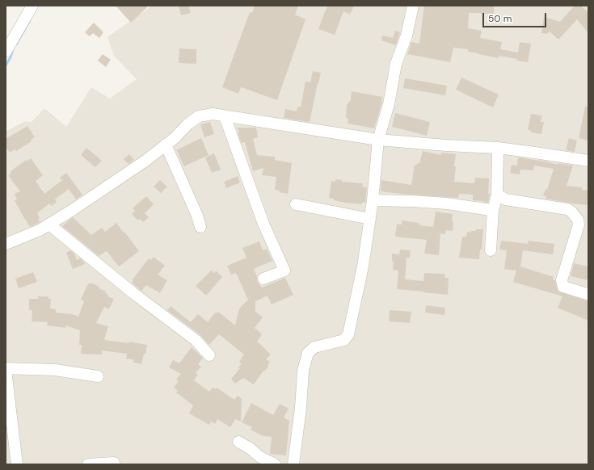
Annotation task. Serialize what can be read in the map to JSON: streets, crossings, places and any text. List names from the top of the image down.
{
  "scale_bar": "50 m"
}
